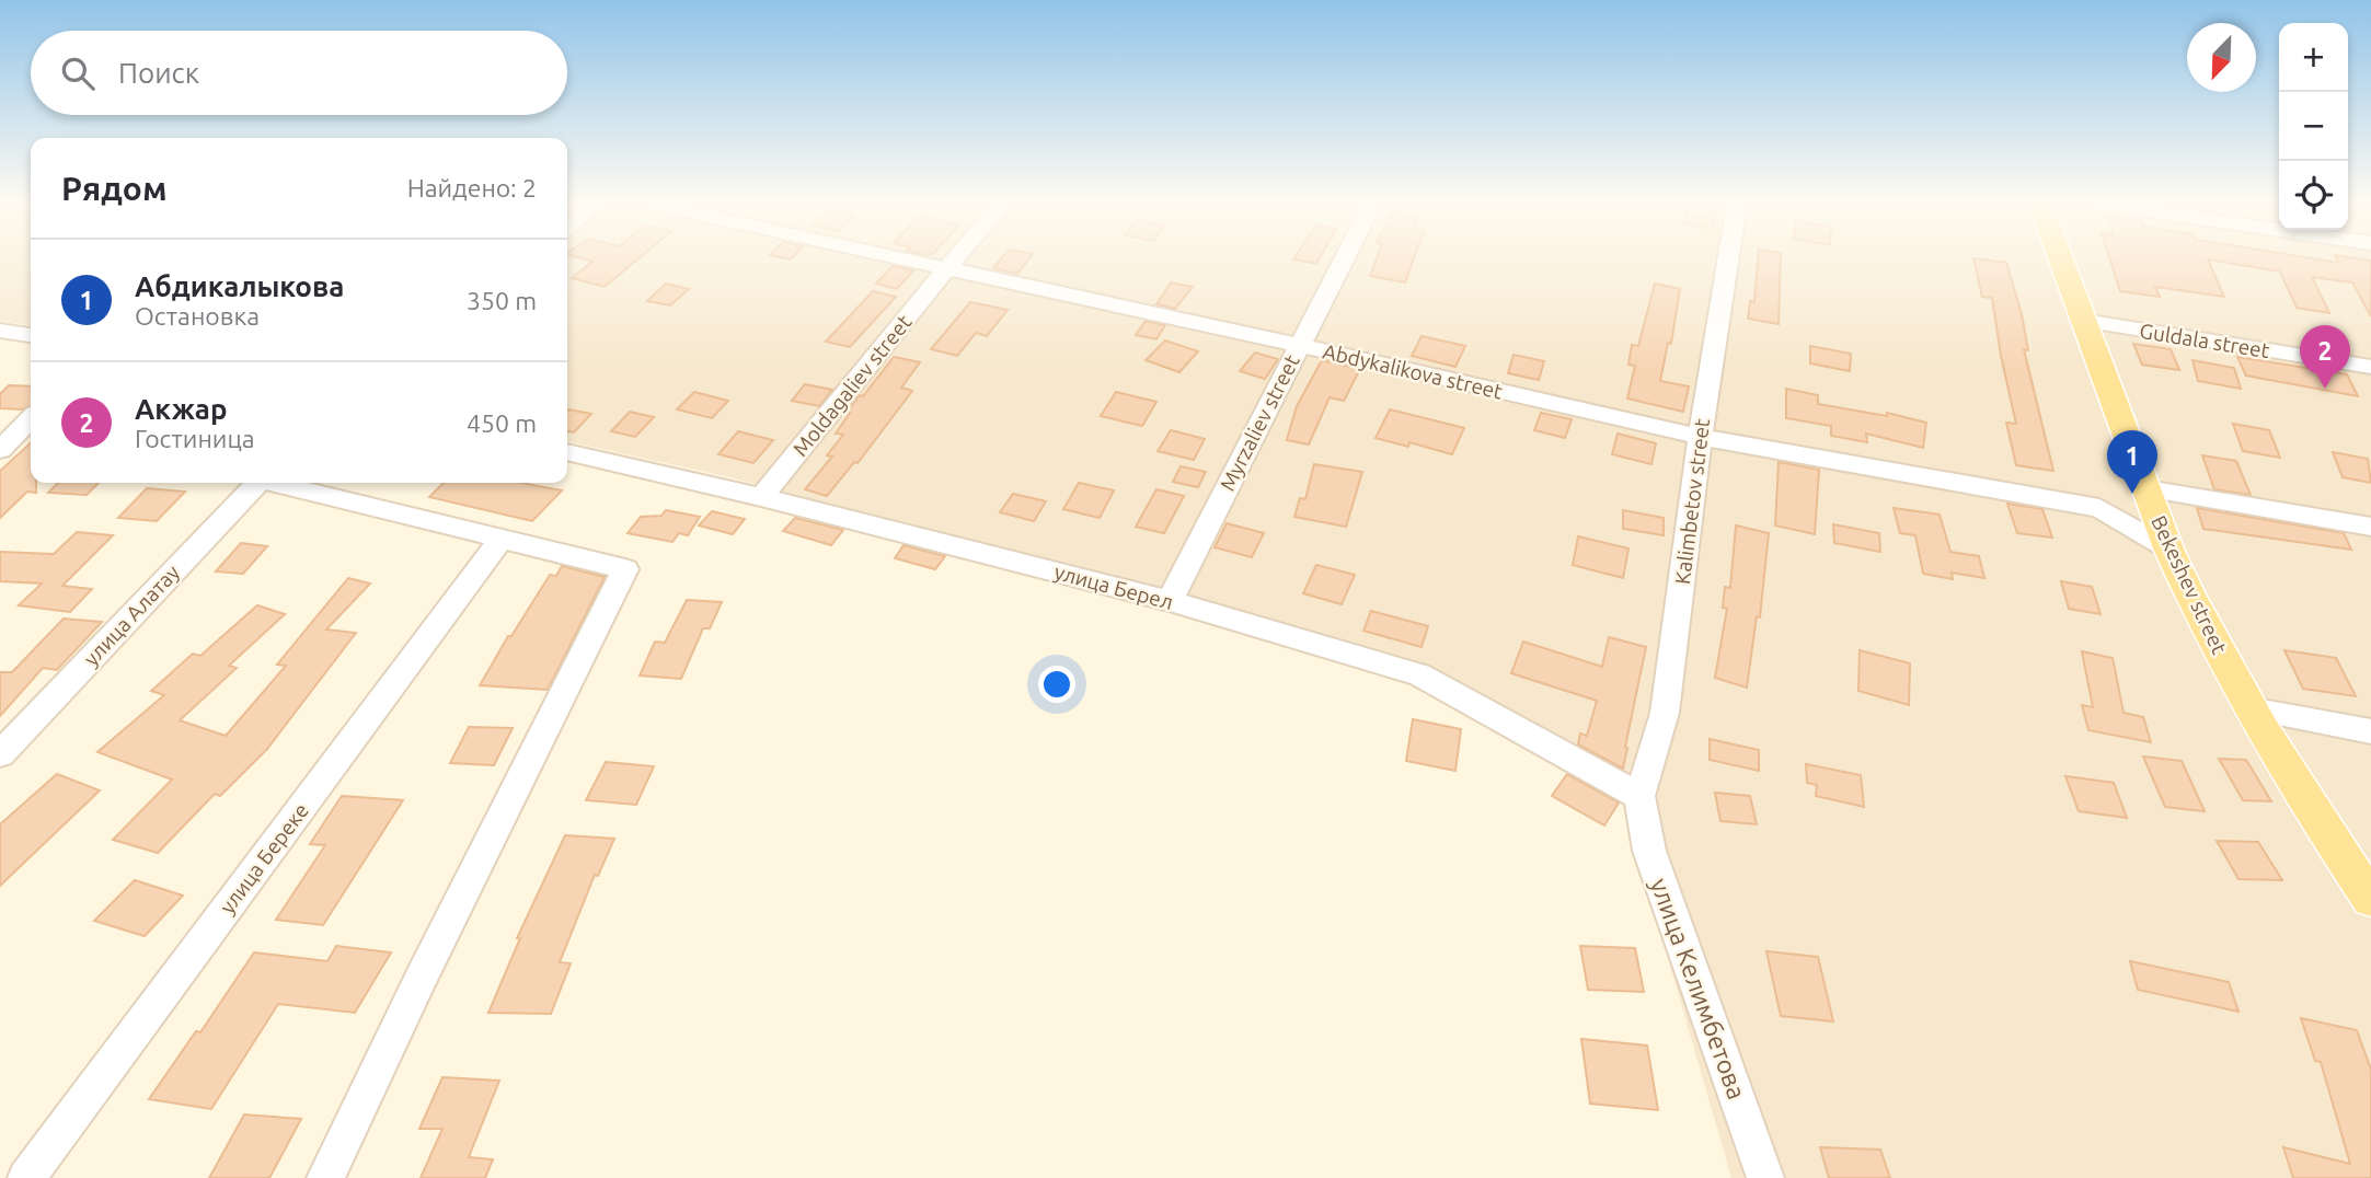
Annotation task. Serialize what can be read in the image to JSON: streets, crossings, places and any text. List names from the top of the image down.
{
  "streets": {
    "main road": ["Bekeshev street"],
    "street": [
      "Guldala street",
      "Abdykalikova street",
      "Moldagaliev street",
      "Myrzaliev street",
      "Kalimbetov street",
      "улица Берел",
      "улица Алатау",
      "улица Береке",
      "улица Келимбетова"
    ]
  },
  "crossings": [
    ["Guldala street", "Bekeshev street"],
    ["Abdykalikova street", "Moldagaliev street"],
    ["Abdykalikova street", "Myrzaliev street"],
    ["Abdykalikova street", "Kalimbetov street"],
    ["Abdykalikova street", "Bekeshev street"],
    ["Moldagaliev street", "улица Берел"],
    ["Myrzaliev street", "улица Берел"],
    ["Kalimbetov street", "улица Берел"],
    ["Kalimbetov street", "улица Келимбетова"],
    ["улица Берел", "улица Келимбетова"]
  ],
  "north": "bottom left",
  "page": {
    "map_buttons": ["+", "−"],
    "search": "Поиск",
    "heading": ["Рядом", "Найдено: 2"],
    "list": [
      {
        "mark": "1",
        "name": "Абдикалыкова",
        "note": "Остановка",
        "value": "350 m"
      },
      {
        "mark": "2",
        "name": "Акжар",
        "note": "Гостиница",
        "value": "450 m"
      }
    ],
    "pins": ["2", "1"]
  }
}
